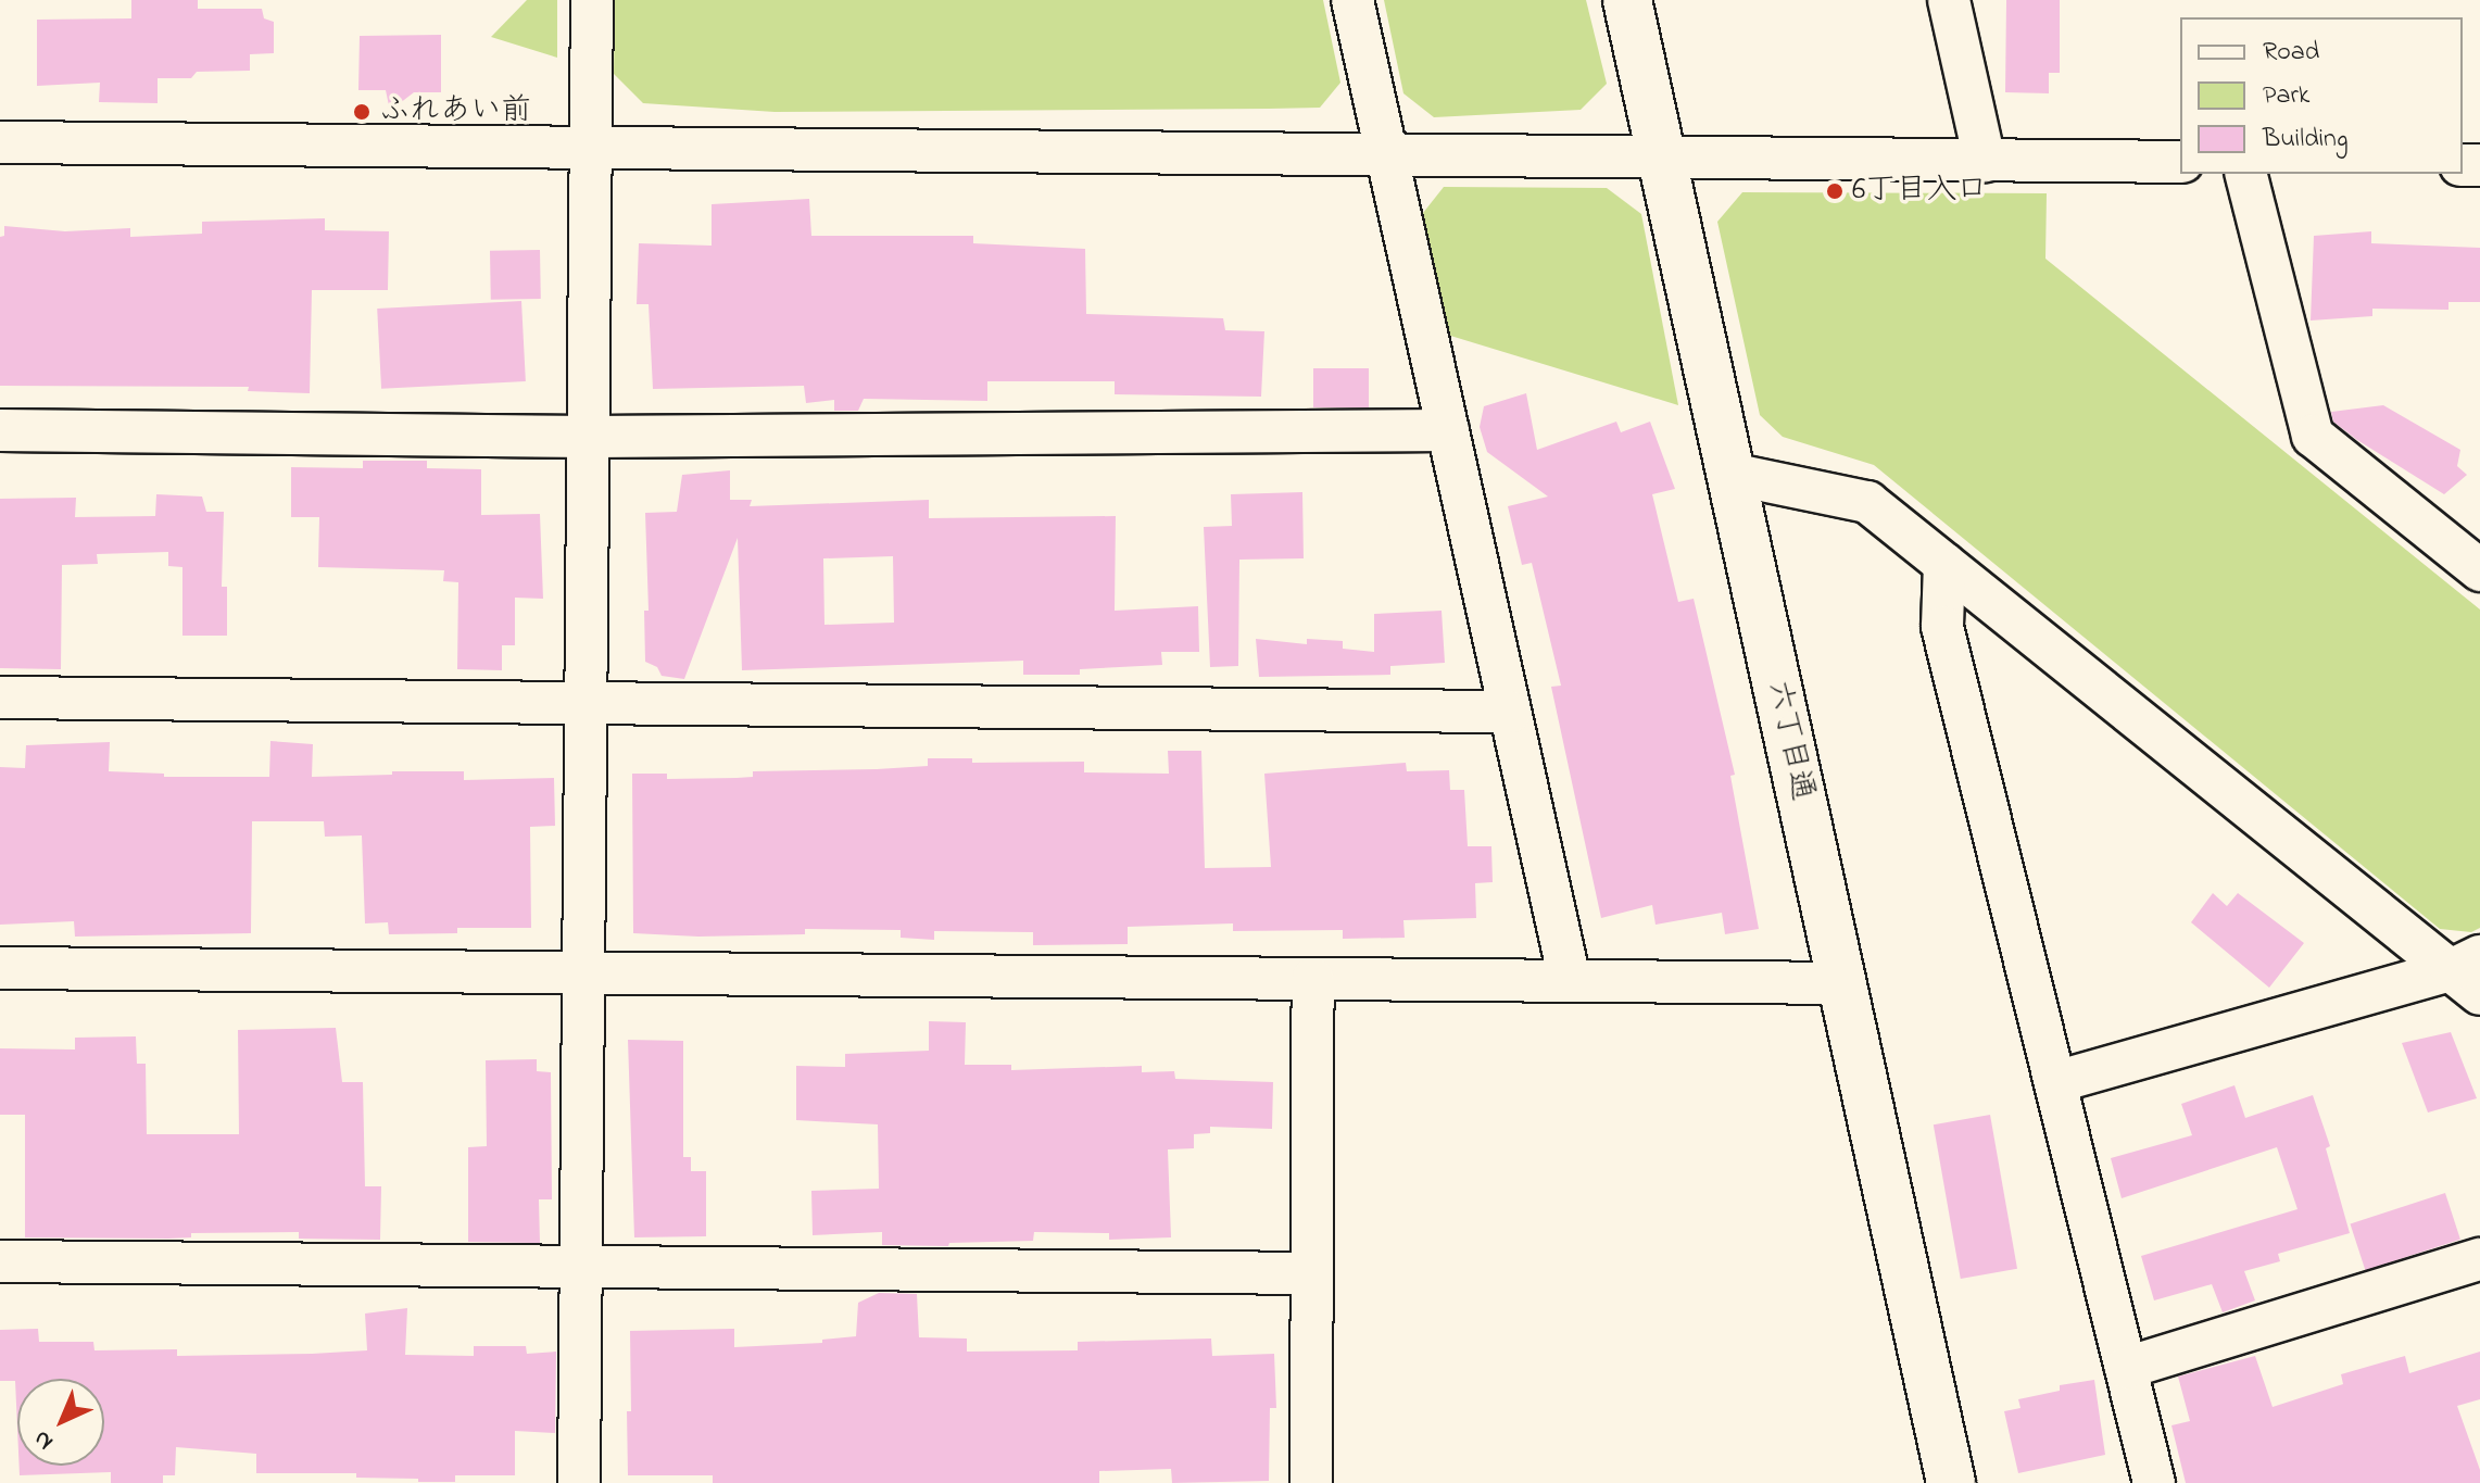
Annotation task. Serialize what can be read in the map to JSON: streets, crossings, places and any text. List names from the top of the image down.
{
  "streets": {
    "street": ["六丁目通"]
  },
  "places": ["ふれあい前", "6丁目入口"],
  "legend": ["Road", "Park", "Building"],
  "north": "bottom left"
}
